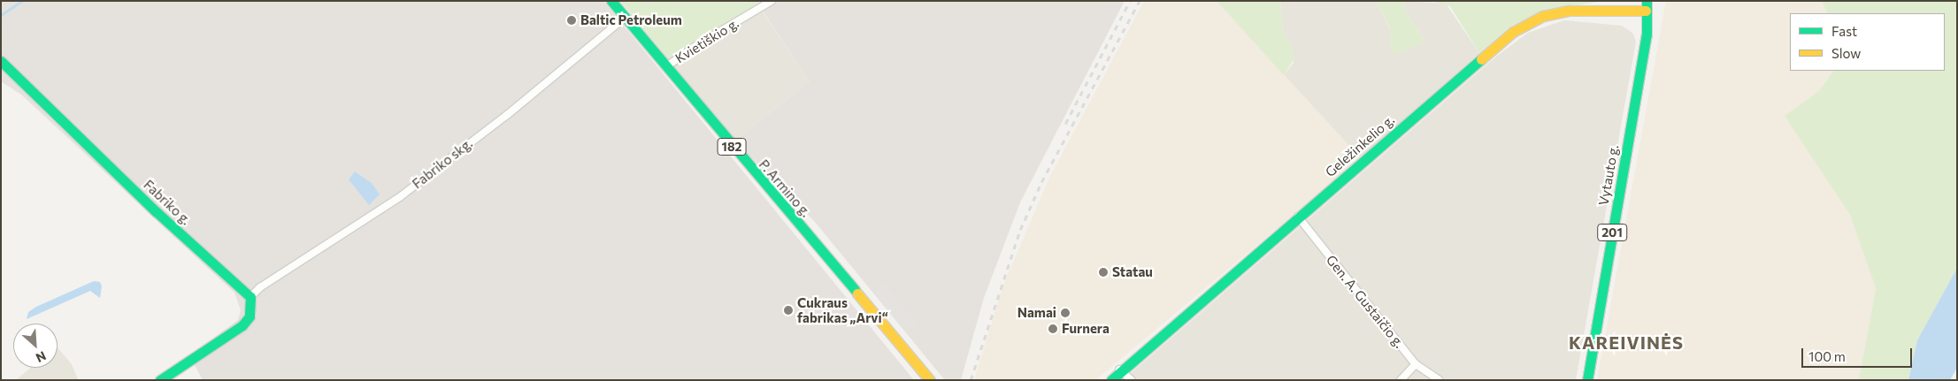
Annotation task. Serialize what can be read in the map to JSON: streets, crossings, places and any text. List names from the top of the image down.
{
  "streets": {
    "main road": [
      "Geležinkelio g.",
      "182",
      "Vytauto g.",
      "P. Armino g.",
      "Fabriko g.",
      "201"
    ],
    "street": ["Kvietiškio g.", "Fabriko skg.", "Gen. A. Gustaičio g."]
  },
  "crossings": [
    ["Kvietiškio g.", "P. Armino g."],
    ["Geležinkelio g.", "Vytauto g."],
    ["Geležinkelio g.", "Gen. A. Gustaičio g."],
    ["Fabriko skg.", "P. Armino g."],
    ["Fabriko skg.", "Fabriko g."]
  ],
  "districts": ["KAREIVINĖS"],
  "places": [
    "Baltic Petroleum",
    "Statau",
    "Cukraus fabrikas „Arvi“",
    "Namai",
    "Furnera"
  ],
  "legend": ["Fast", "Slow"],
  "scale_bar": "100 m",
  "north": "bottom right"
}
